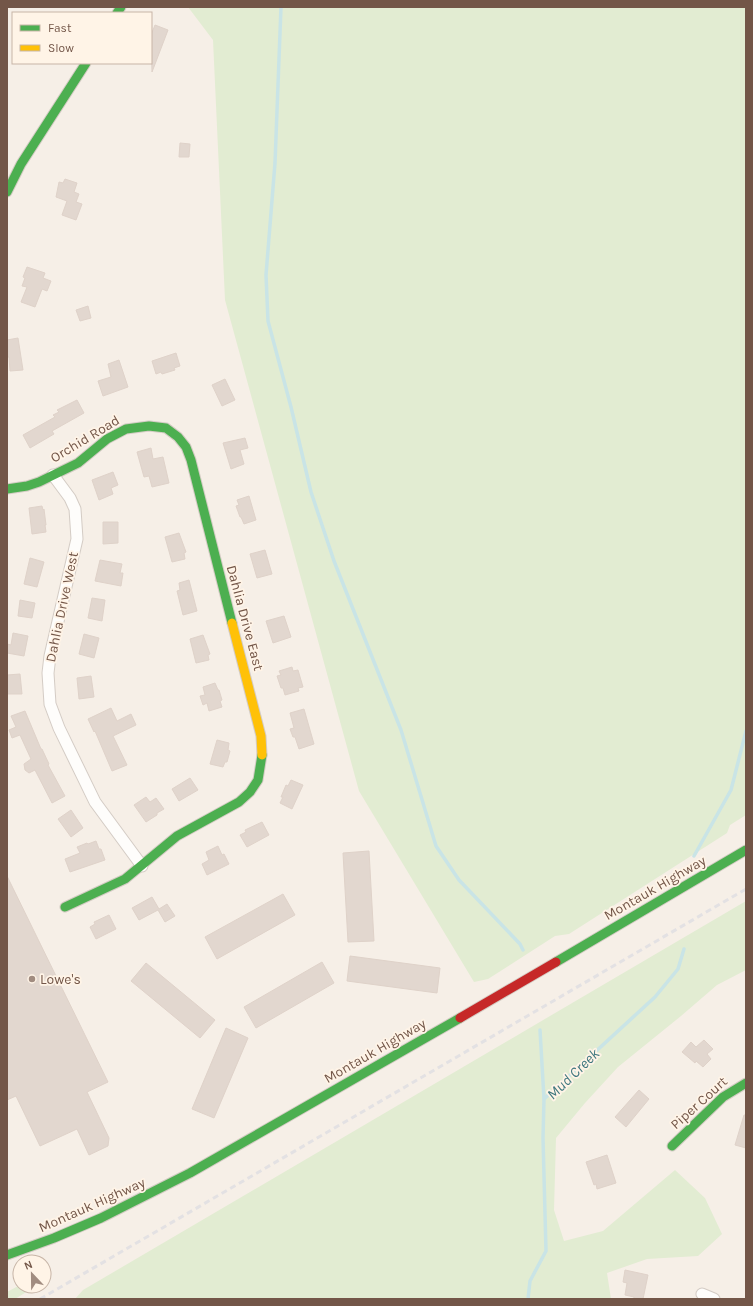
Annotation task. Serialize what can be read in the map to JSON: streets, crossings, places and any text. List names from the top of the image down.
{
  "streets": {
    "main road": [
      "Orchid Road",
      "Dahlia Drive East",
      "Montauk Highway",
      "Piper Court"
    ],
    "street": ["Dahlia Drive West"]
  },
  "crossings": [
    ["Orchid Road", "Dahlia Drive West"],
    ["Orchid Road", "Dahlia Drive East"],
    ["Dahlia Drive West", "Dahlia Drive East"]
  ],
  "water": ["Mud Creek"],
  "places": ["Lowe's"],
  "legend": ["Fast", "Slow"],
  "north": "top"
}
